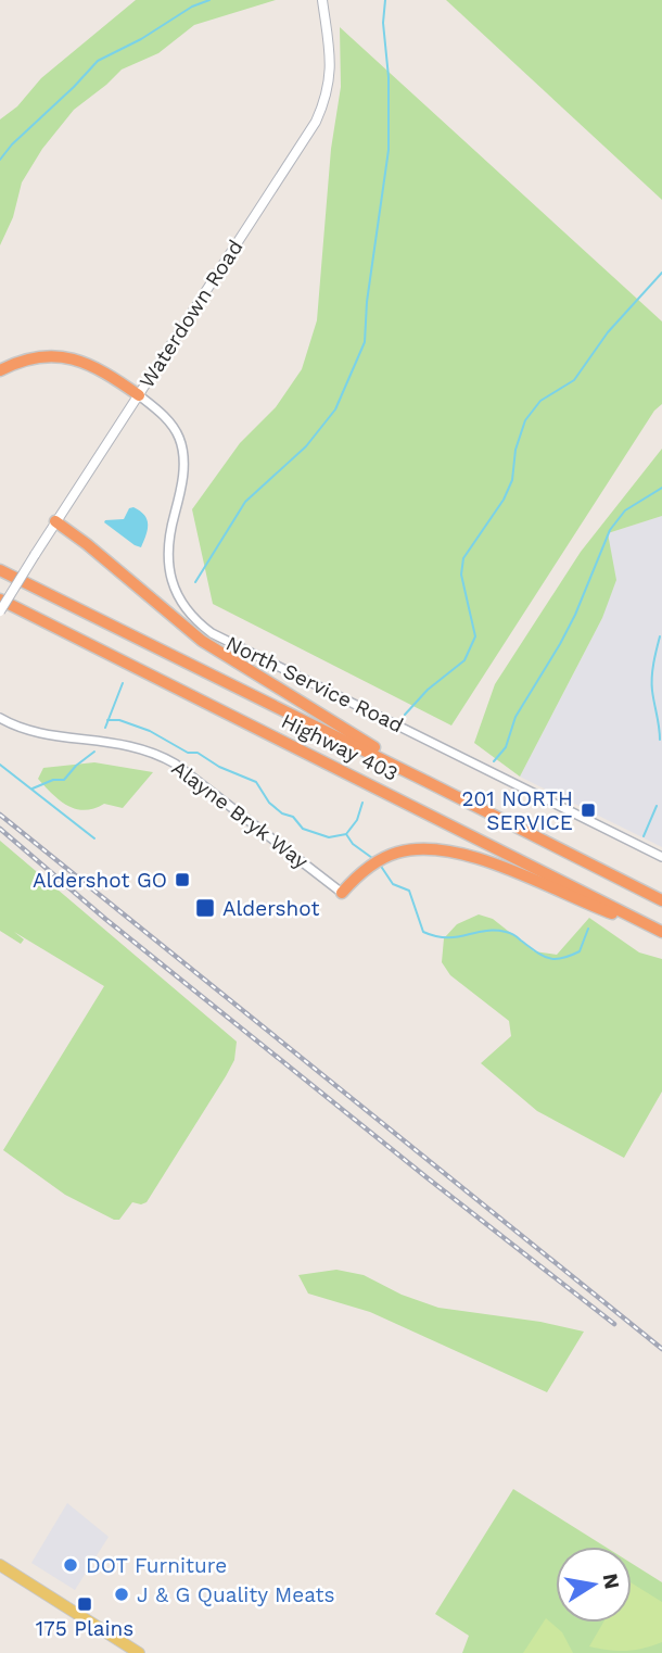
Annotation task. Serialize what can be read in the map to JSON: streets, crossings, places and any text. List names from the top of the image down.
{
  "streets": {
    "highway": ["Highway 403"],
    "main road": ["Waterdown Road"],
    "street": ["North Service Road", "Alayne Bryk Way"]
  },
  "crossings": [
    ["Waterdown Road", "North Service Road"]
  ],
  "places": {
    "transit": [
      "201 NORTH SERVICE",
      "Aldershot GO",
      "Aldershot",
      "175 Plains"
    ],
    "other": ["DOT Furniture", "J & G Quality Meats"]
  },
  "north": "right"
}
